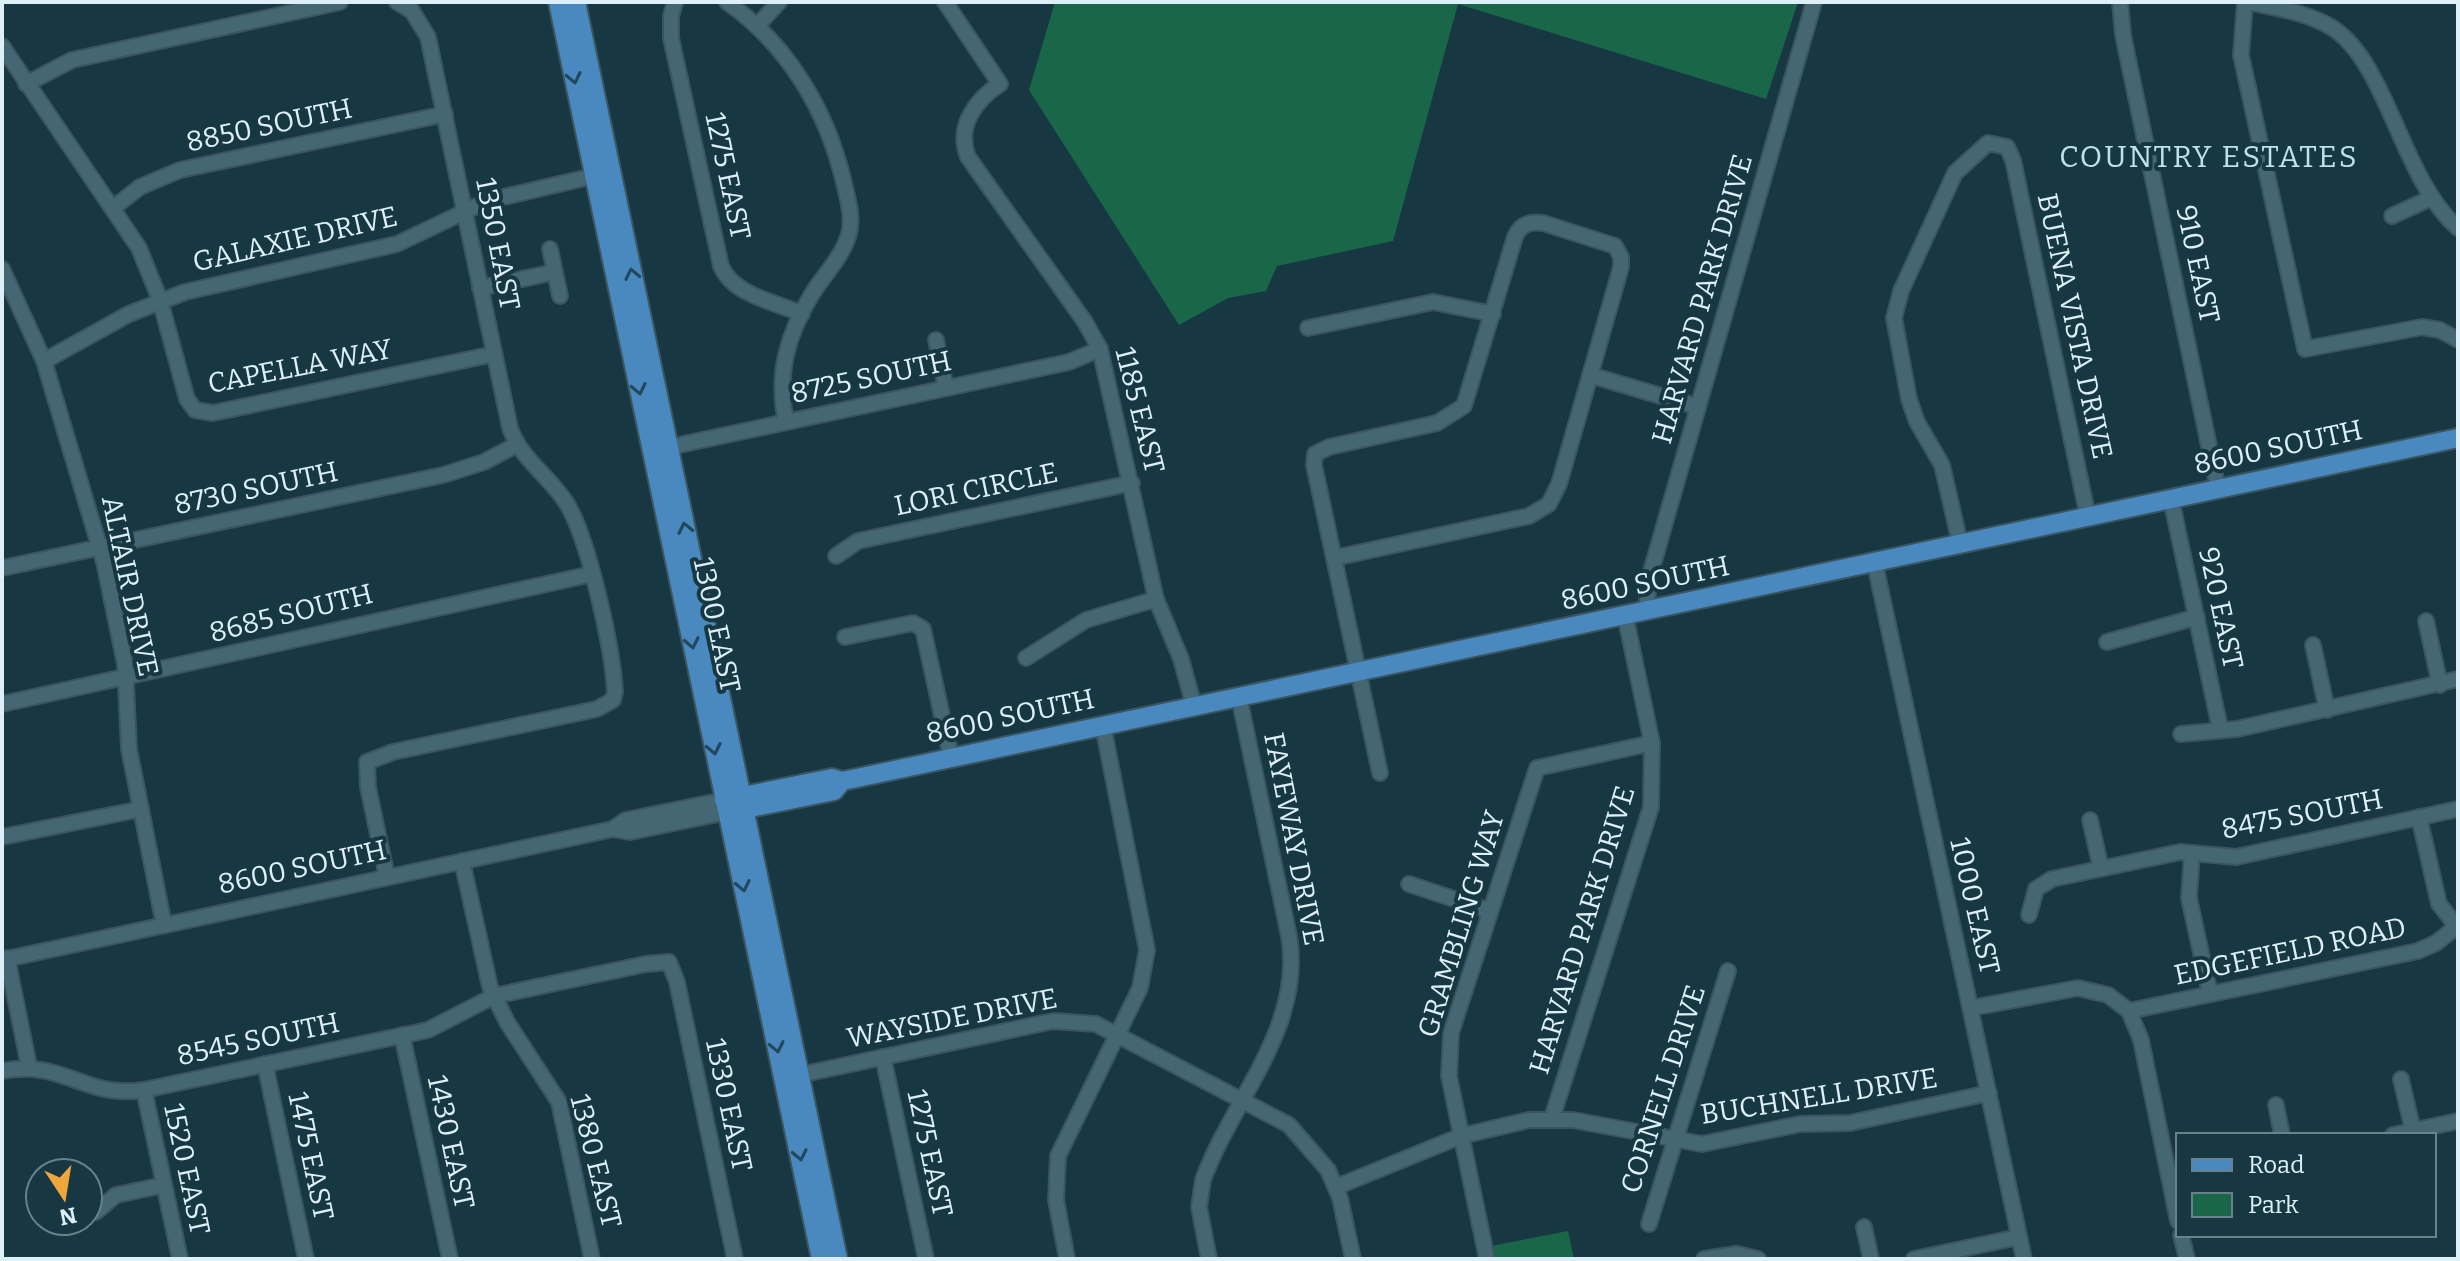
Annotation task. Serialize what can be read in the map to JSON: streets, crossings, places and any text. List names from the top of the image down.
{
  "streets": {
    "main road": ["8600 SOUTH", "1300 EAST"],
    "street": [
      "8850 SOUTH",
      "1275 EAST",
      "GALAXIE DRIVE",
      "1350 EAST",
      "910 EAST",
      "HARVARD PARK DRIVE",
      "BUENA VISTA DRIVE",
      "CAPELLA WAY",
      "8725 SOUTH",
      "1185 EAST",
      "8730 SOUTH",
      "LORI CIRCLE",
      "ALTAIR DRIVE",
      "920 EAST",
      "8685 SOUTH",
      "8475 SOUTH",
      "FAYEWAY DRIVE",
      "1000 EAST",
      "GRAMBLING WAY",
      "EDGEFIELD ROAD",
      "WAYSIDE DRIVE",
      "8545 SOUTH",
      "CORNELL DRIVE",
      "BUCHNELL DRIVE",
      "1330 EAST",
      "1430 EAST",
      "1475 EAST",
      "1380 EAST",
      "1520 EAST"
    ]
  },
  "crossings": [
    ["8850 SOUTH", "1350 EAST"],
    ["8850 SOUTH", "CAPELLA WAY"],
    ["1275 EAST", "WAYSIDE DRIVE"],
    ["GALAXIE DRIVE", "1350 EAST"],
    ["GALAXIE DRIVE", "CAPELLA WAY"],
    ["GALAXIE DRIVE", "ALTAIR DRIVE"],
    ["GALAXIE DRIVE", "1300 EAST"],
    ["1350 EAST", "CAPELLA WAY"],
    ["1350 EAST", "8730 SOUTH"],
    ["910 EAST", "8600 SOUTH"],
    ["HARVARD PARK DRIVE", "8600 SOUTH"],
    ["HARVARD PARK DRIVE", "GRAMBLING WAY"],
    ["HARVARD PARK DRIVE", "BUCHNELL DRIVE"],
    ["BUENA VISTA DRIVE", "8600 SOUTH"],
    ["8725 SOUTH", "1185 EAST"],
    ["8725 SOUTH", "1300 EAST"],
    ["1185 EAST", "8600 SOUTH"],
    ["1185 EAST", "LORI CIRCLE"],
    ["8600 SOUTH", "ALTAIR DRIVE"],
    ["8600 SOUTH", "920 EAST"],
    ["8600 SOUTH", "1300 EAST"],
    ["8600 SOUTH", "FAYEWAY DRIVE"],
    ["8600 SOUTH", "1000 EAST"],
    ["8600 SOUTH", "1380 EAST"],
    ["8730 SOUTH", "ALTAIR DRIVE"],
    ["ALTAIR DRIVE", "8685 SOUTH"],
    ["1300 EAST", "WAYSIDE DRIVE"],
    ["FAYEWAY DRIVE", "WAYSIDE DRIVE"],
    ["1000 EAST", "BUCHNELL DRIVE"],
    ["GRAMBLING WAY", "BUCHNELL DRIVE"],
    ["WAYSIDE DRIVE", "BUCHNELL DRIVE"],
    ["8545 SOUTH", "1330 EAST"],
    ["8545 SOUTH", "1430 EAST"],
    ["8545 SOUTH", "1475 EAST"],
    ["8545 SOUTH", "1380 EAST"],
    ["8545 SOUTH", "1520 EAST"],
    ["CORNELL DRIVE", "BUCHNELL DRIVE"]
  ],
  "districts": ["COUNTRY ESTATES"],
  "legend": ["Road", "Park"],
  "north": "bottom"
}
